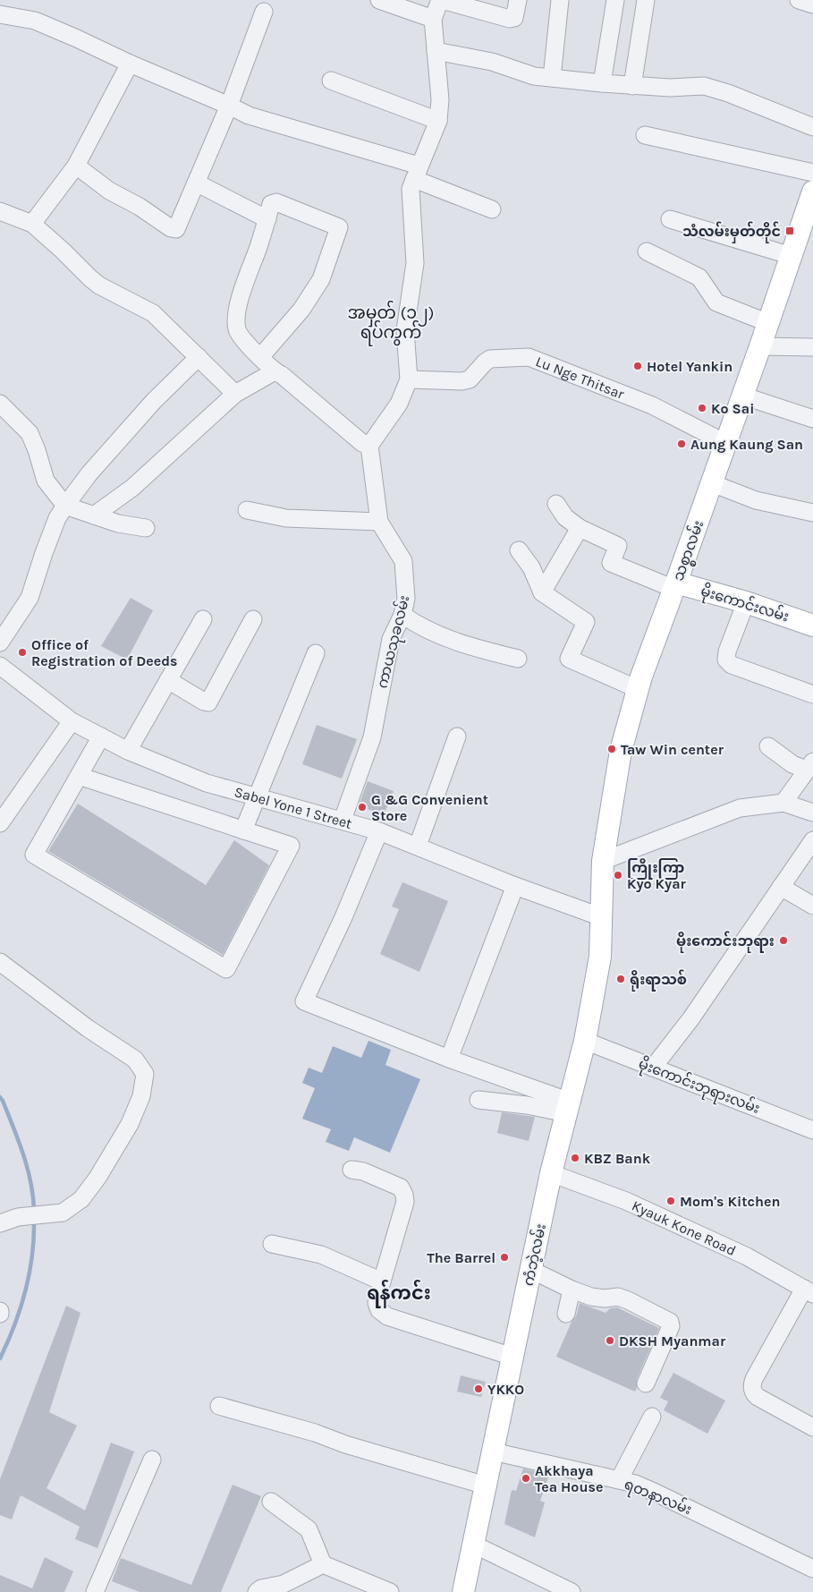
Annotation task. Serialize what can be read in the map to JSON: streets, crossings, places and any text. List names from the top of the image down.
{
  "streets": {
    "main road": ["သစ္စာလမ်း", "မိုးကောင်းလမ်း", "ကံဘဲ့လမ်း"],
    "street": [
      "Lu Nge Thitsar",
      "ကာယသုခလမ်း",
      "Sabel Yone 1 Street",
      "မိုးကောင်းဘုရားလမ်း",
      "Kyauk Kone Road",
      "ရတနာလမ်း"
    ]
  },
  "crossings": [
    ["Lu Nge Thitsar", "သစ္စာလမ်း"],
    ["သစ္စာလမ်း", "မိုးကောင်းလမ်း"],
    ["သစ္စာလမ်း", "Sabel Yone 1 Street"],
    ["သစ္စာလမ်း", "ကံဘဲ့လမ်း"],
    ["ကာယသုခလမ်း", "Sabel Yone 1 Street"],
    ["Sabel Yone 1 Street", "ကံဘဲ့လမ်း"],
    ["မိုးကောင်းဘုရားလမ်း", "ကံဘဲ့လမ်း"],
    ["Kyauk Kone Road", "ကံဘဲ့လမ်း"],
    ["ကံဘဲ့လမ်း", "ရတနာလမ်း"]
  ],
  "districts": ["အမှတ် (၁၂) ရပ်ကွက်", "ရန်ကင်း"],
  "places": {
    "transit": ["သံလမ်းမှတ်တိုင်"],
    "other": [
      "Hotel Yankin",
      "Ko Sai",
      "Aung Kaung San",
      "Office of Registration of Deeds",
      "Taw Win center",
      "G &G Convenient Store",
      "ကြိုးကြာ Kyo Kyar",
      "မိုးကောင်းဘုရား",
      "ရိုးရာသစ်",
      "KBZ Bank",
      "Mom's Kitchen",
      "The Barrel",
      "DKSH Myanmar",
      "YKKO",
      "Akkhaya Tea House"
    ]
  }
}
